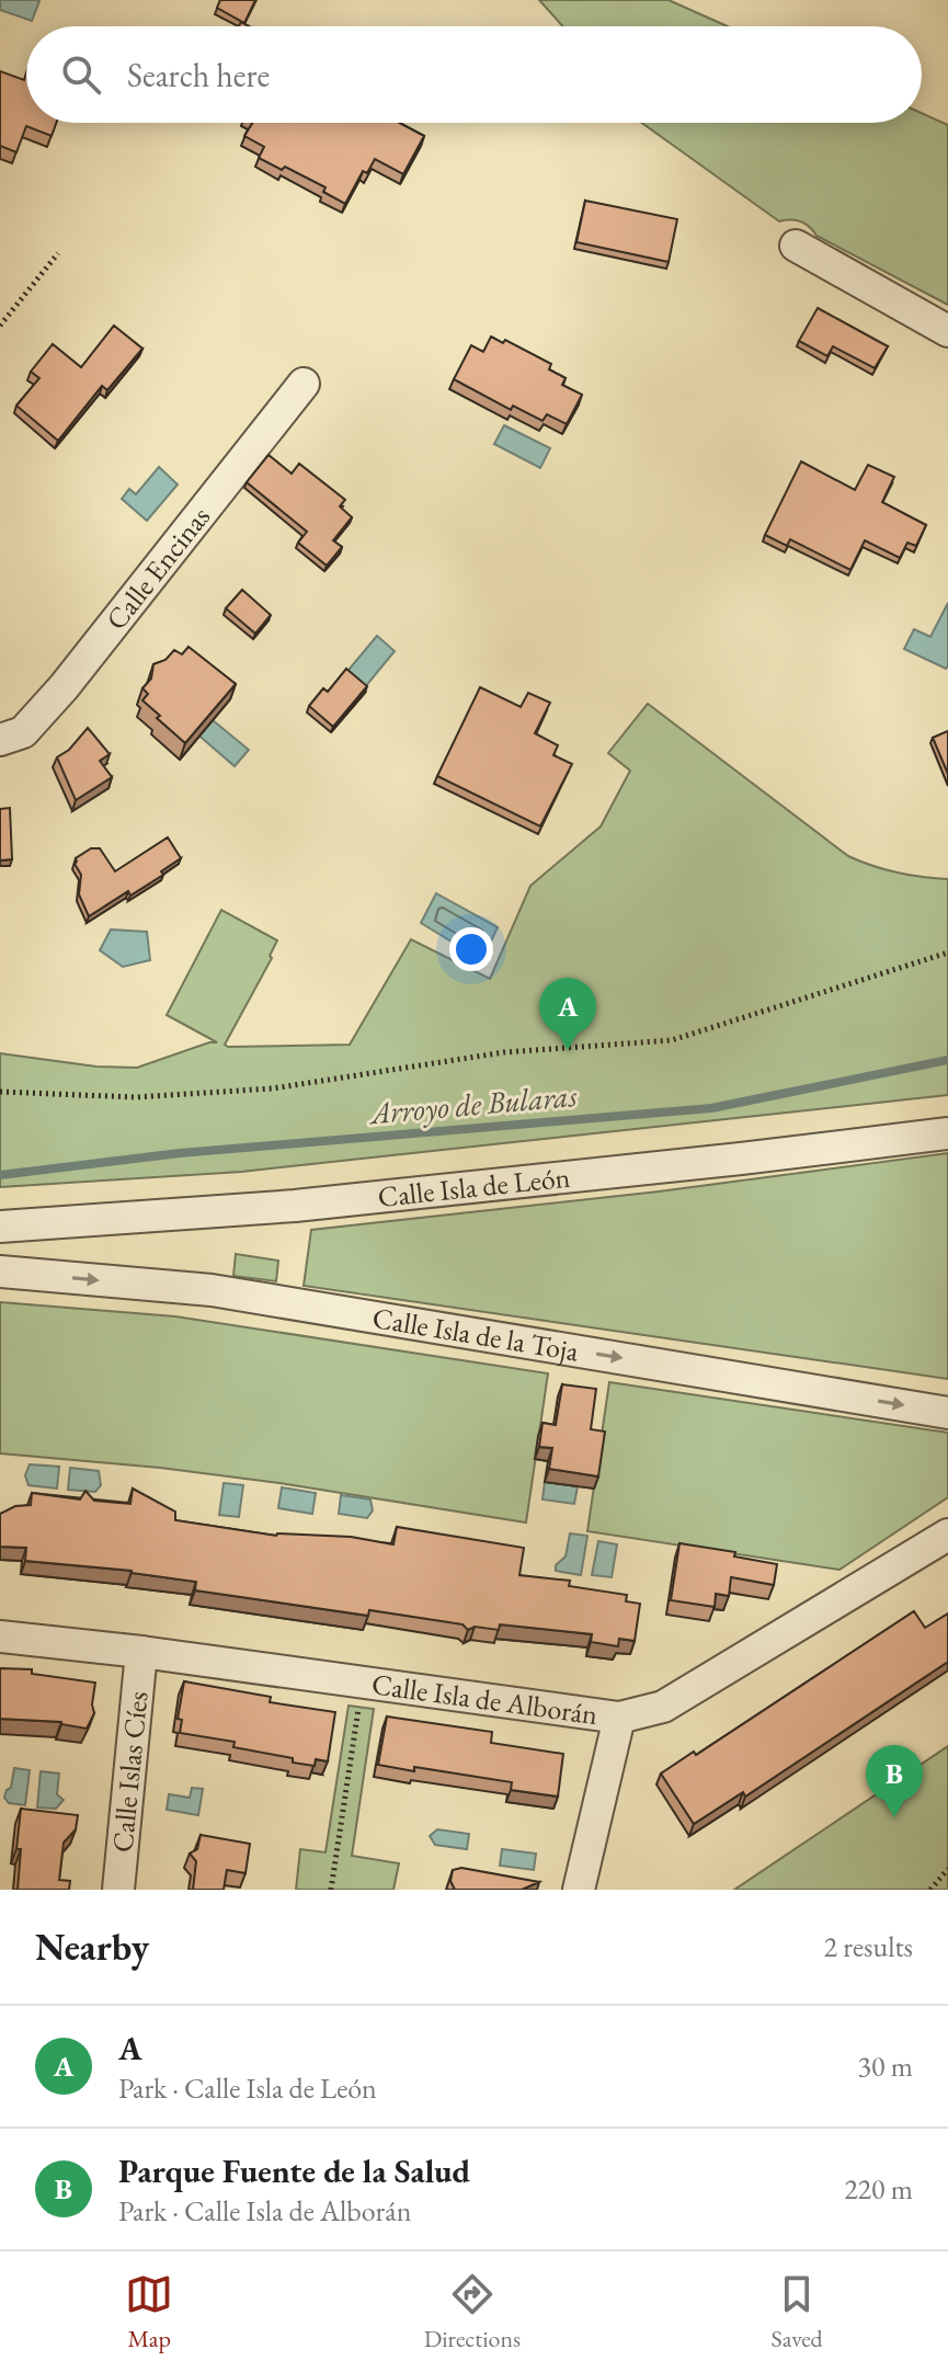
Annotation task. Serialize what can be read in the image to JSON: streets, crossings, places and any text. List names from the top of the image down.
{
  "streets": {
    "street": [
      "Calle Encinas",
      "Calle Isla de León",
      "Calle Isla de la Toja",
      "Calle Isla de Alborán",
      "Calle Islas Cíes"
    ]
  },
  "crossings": [
    ["Calle Isla de Alborán", "Calle Islas Cíes"]
  ],
  "one_way": ["Calle Isla de la Toja"],
  "water": ["Arroyo de Bularas"],
  "page": {
    "search": "Search here",
    "pins": ["A", "B"],
    "heading": ["Nearby", "2 results"],
    "list": [
      {
        "mark": "A",
        "name": "A",
        "note": "Park · Calle Isla de León",
        "value": "30 m"
      },
      {
        "mark": "B",
        "name": "Parque Fuente de la Salud",
        "note": "Park · Calle Isla de Alborán",
        "value": "220 m"
      }
    ],
    "nav": ["Map", "Directions", "Saved"]
  }
}
